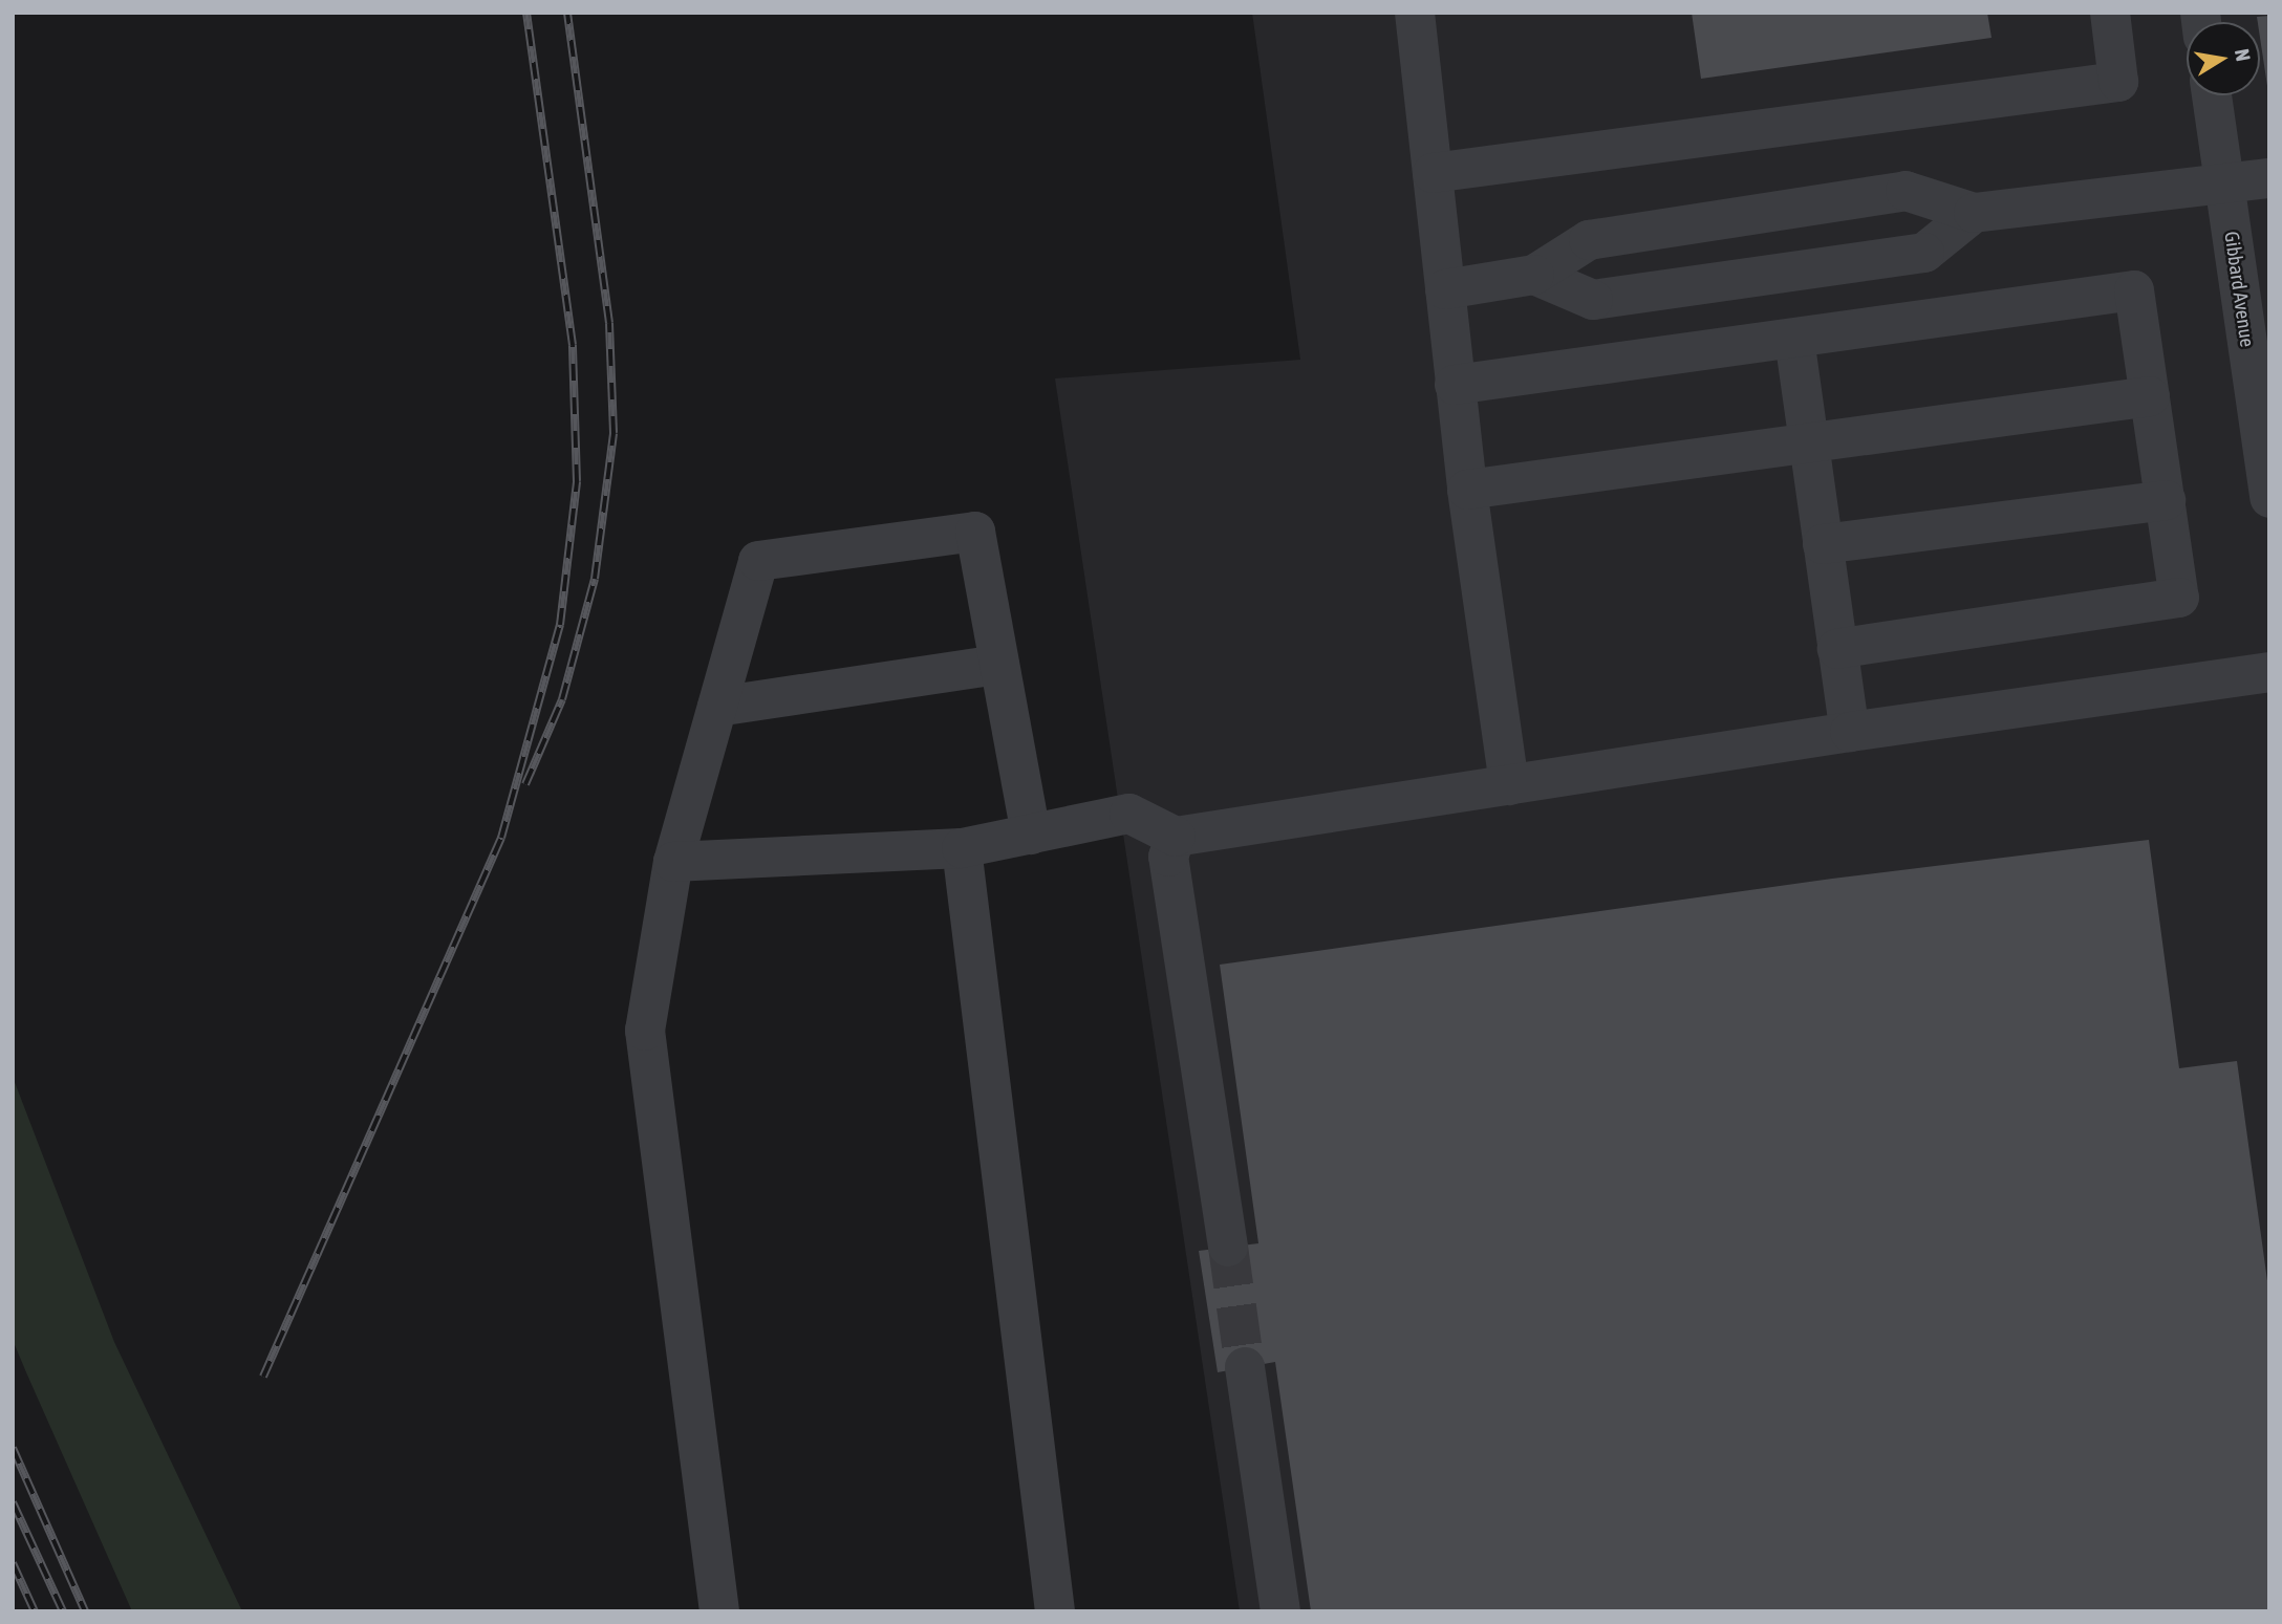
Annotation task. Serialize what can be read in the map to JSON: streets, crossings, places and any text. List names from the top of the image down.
{
  "streets": {
    "street": ["Gibbard Avenue"]
  },
  "north": "right"
}
